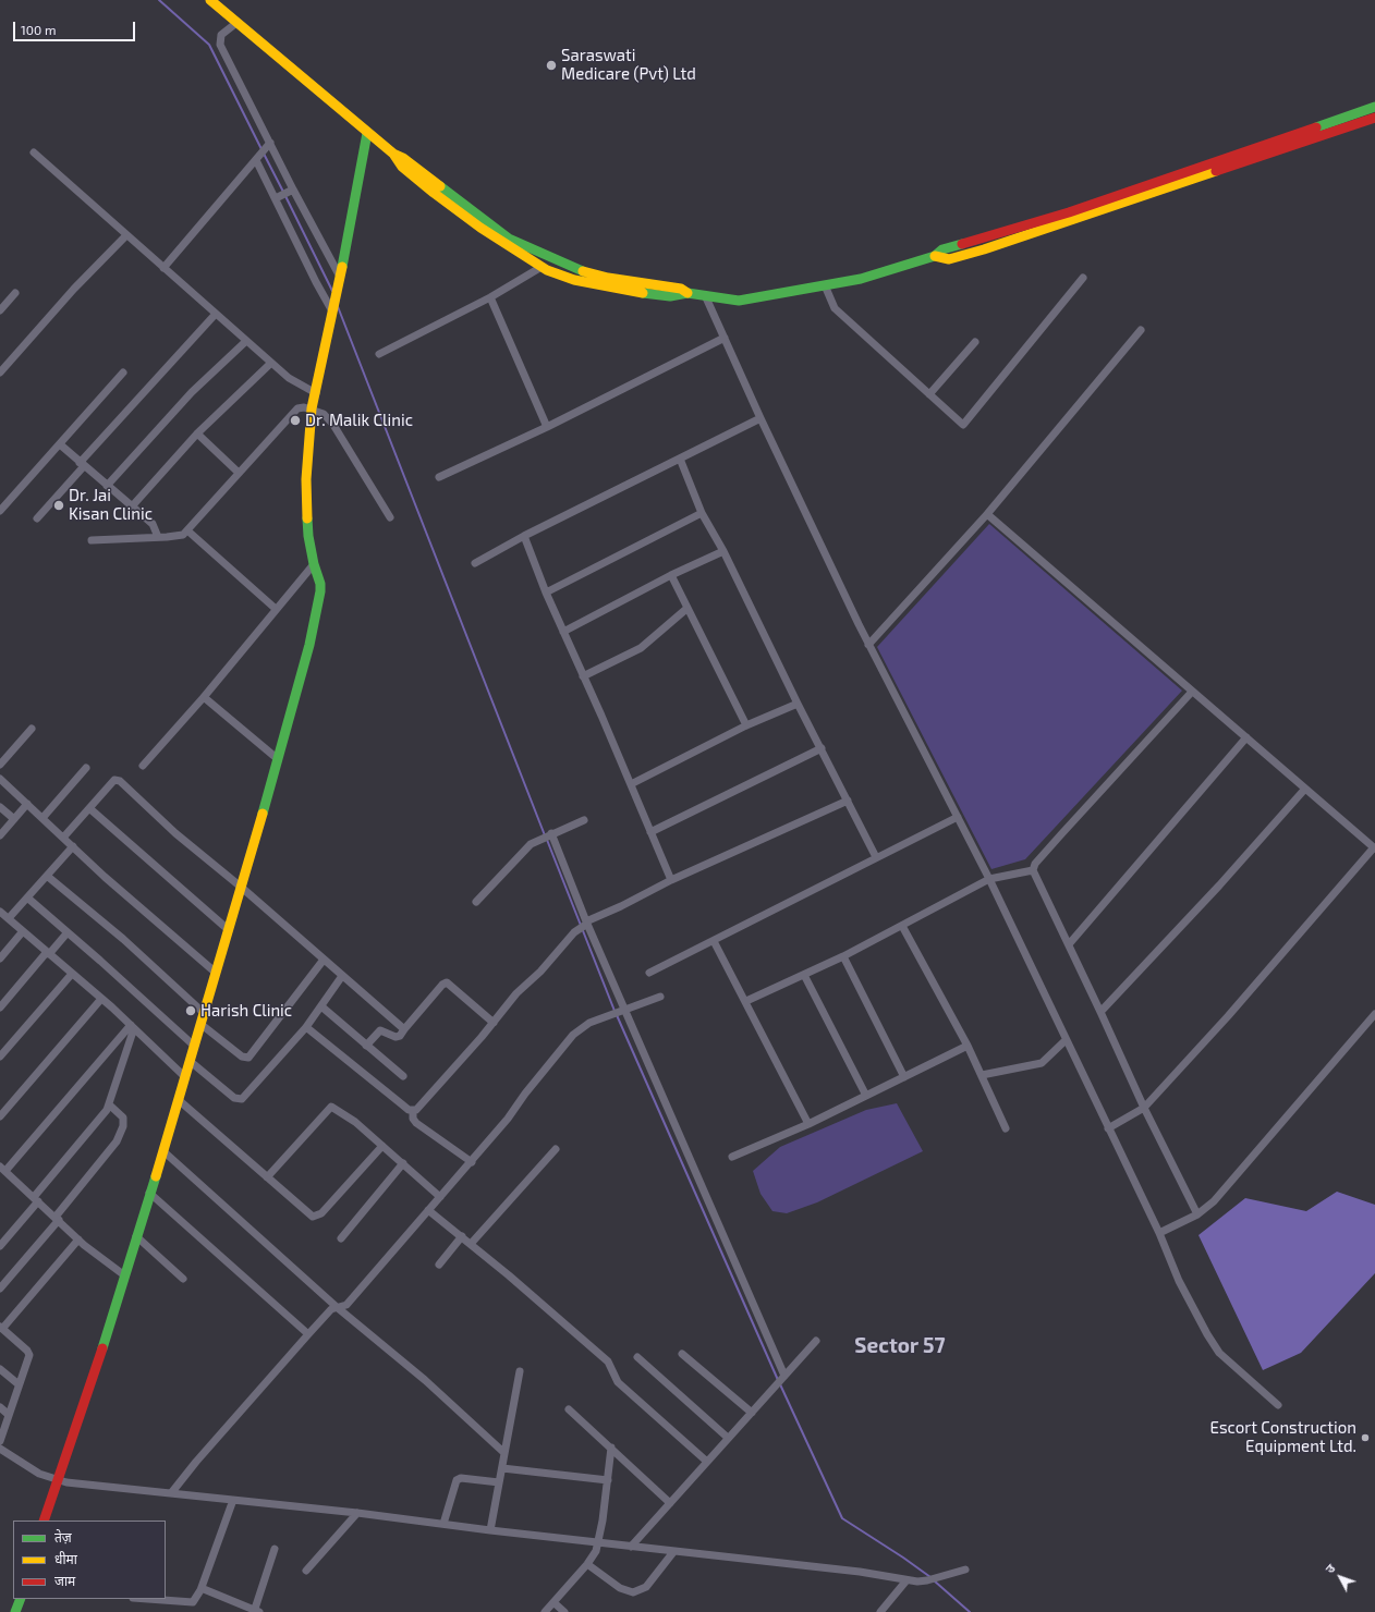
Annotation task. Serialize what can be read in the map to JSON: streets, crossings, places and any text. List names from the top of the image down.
{
  "districts": ["Sector 57"],
  "places": [
    "Saraswati Medicare (Pvt) Ltd",
    "Dr. Malik Clinic",
    "Dr. Jai Kisan Clinic",
    "Harish Clinic",
    "Escort Construction Equipment Ltd."
  ],
  "legend": ["तेज़", "धीमा", "जाम"],
  "scale_bar": "100 m",
  "north": "top left"
}
